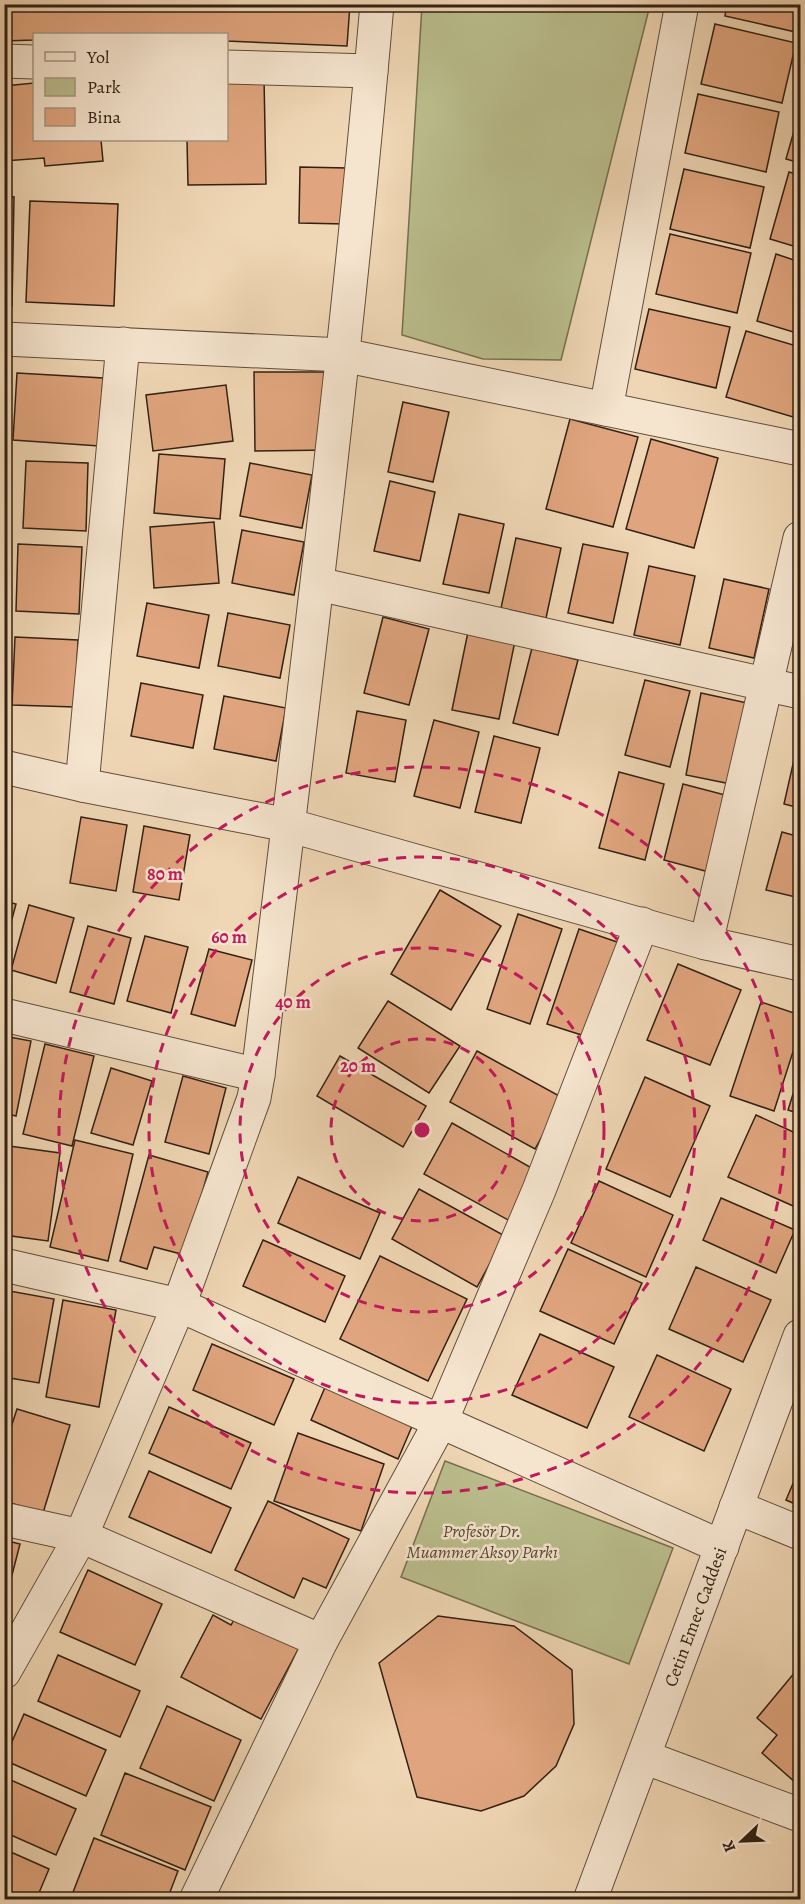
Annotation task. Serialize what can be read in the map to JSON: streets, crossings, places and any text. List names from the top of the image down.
{
  "streets": {
    "street": ["Cetin Emec Caddesi"]
  },
  "parks": ["Profesör Dr. Muammer Aksoy Parkı"],
  "legend": ["Yol", "Park", "Bina"],
  "north": "bottom left",
  "rings": [
    "80 m",
    "60 m",
    "40 m",
    "20 m"
  ]
}
